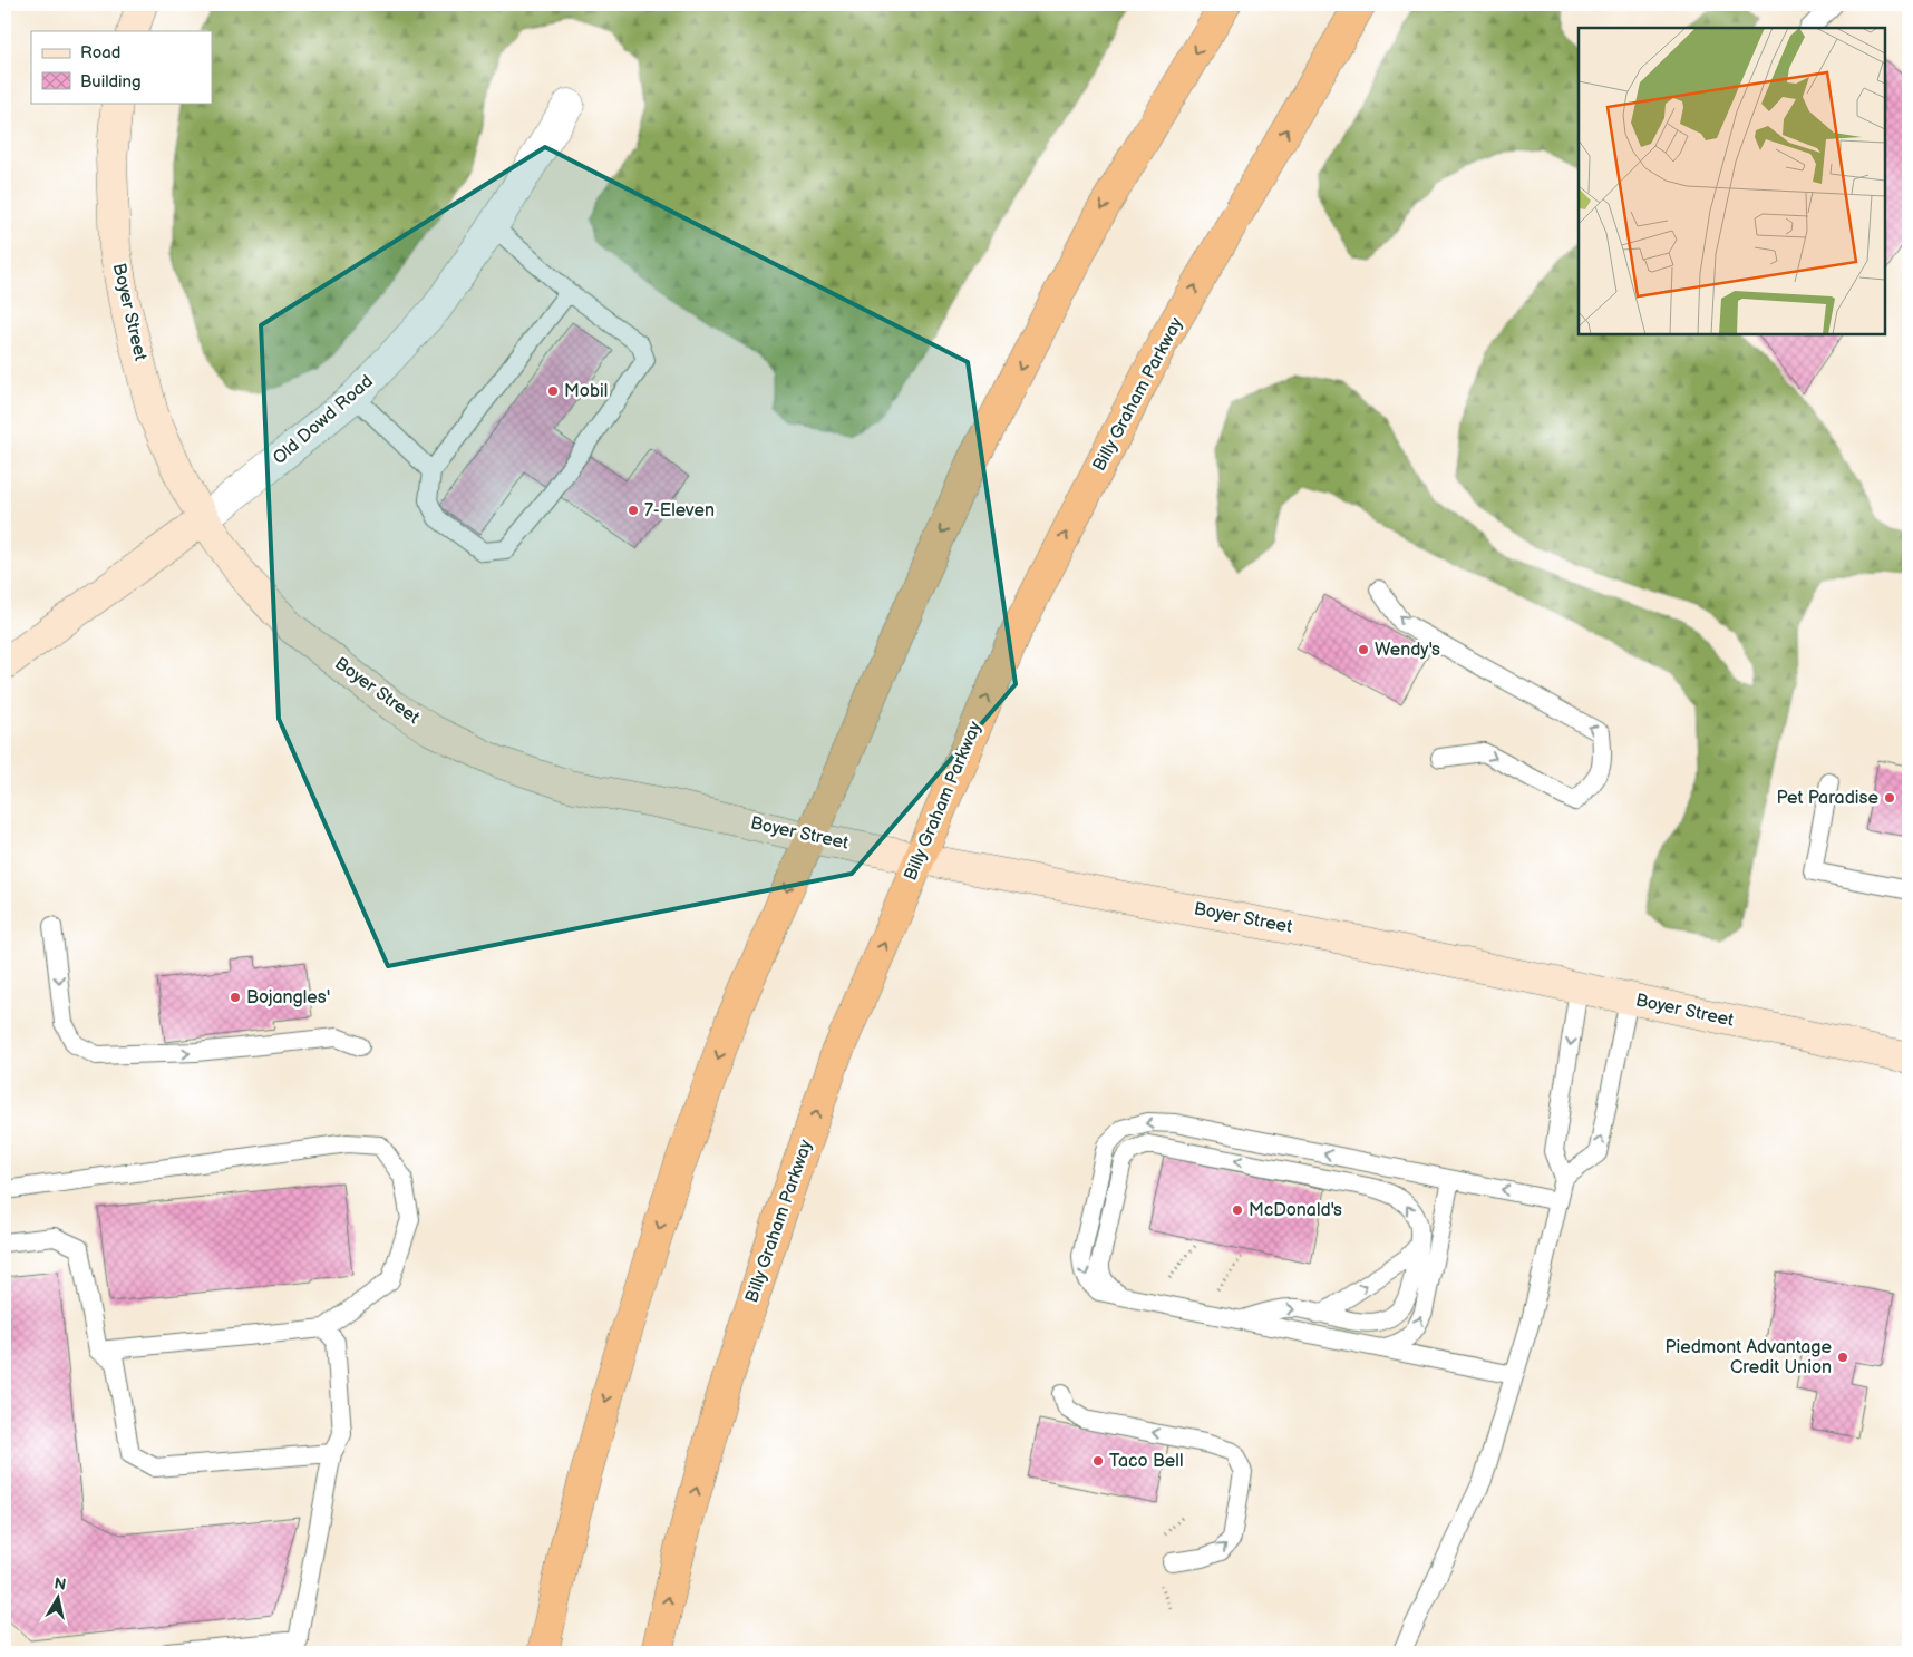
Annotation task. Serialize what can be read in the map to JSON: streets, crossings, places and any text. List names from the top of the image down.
{
  "streets": {
    "highway": ["Billy Graham Parkway"],
    "main road": ["Boyer Street", "Old Dowd Road"]
  },
  "crossings": [
    ["Boyer Street", "Billy Graham Parkway"],
    ["Boyer Street", "Old Dowd Road"]
  ],
  "places": [
    "Mobil",
    "7-Eleven",
    "Wendy's",
    "Pet Paradise",
    "Bojangles'",
    "McDonald's",
    "Piedmont Advantage Credit Union",
    "Taco Bell"
  ],
  "legend": ["Road", "Building"],
  "north": "top"
}
